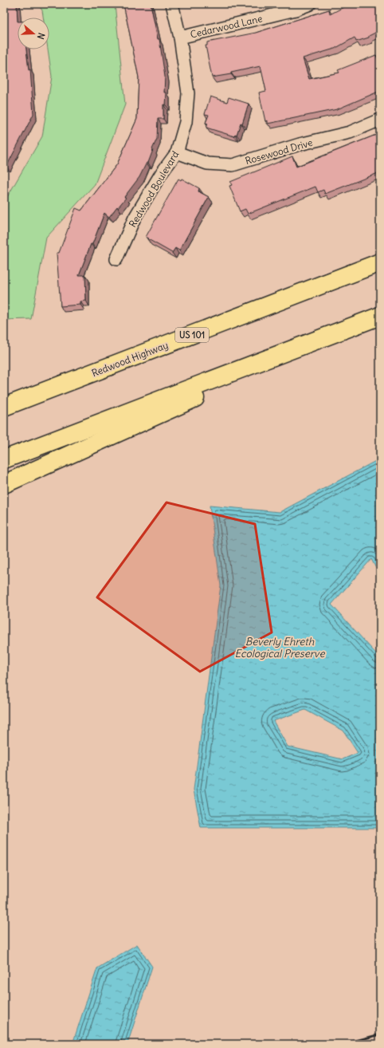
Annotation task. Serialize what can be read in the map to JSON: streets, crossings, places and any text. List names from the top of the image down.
{
  "streets": {
    "highway": ["US 101", "Redwood Highway"],
    "street": ["Cedarwood Lane", "Rosewood Drive", "Redwood Boulevard"]
  },
  "crossings": [
    ["Cedarwood Lane", "Redwood Boulevard"],
    ["Rosewood Drive", "Redwood Boulevard"]
  ],
  "water": ["Beverly Ehreth Ecological Preserve"],
  "north": "right"
}
